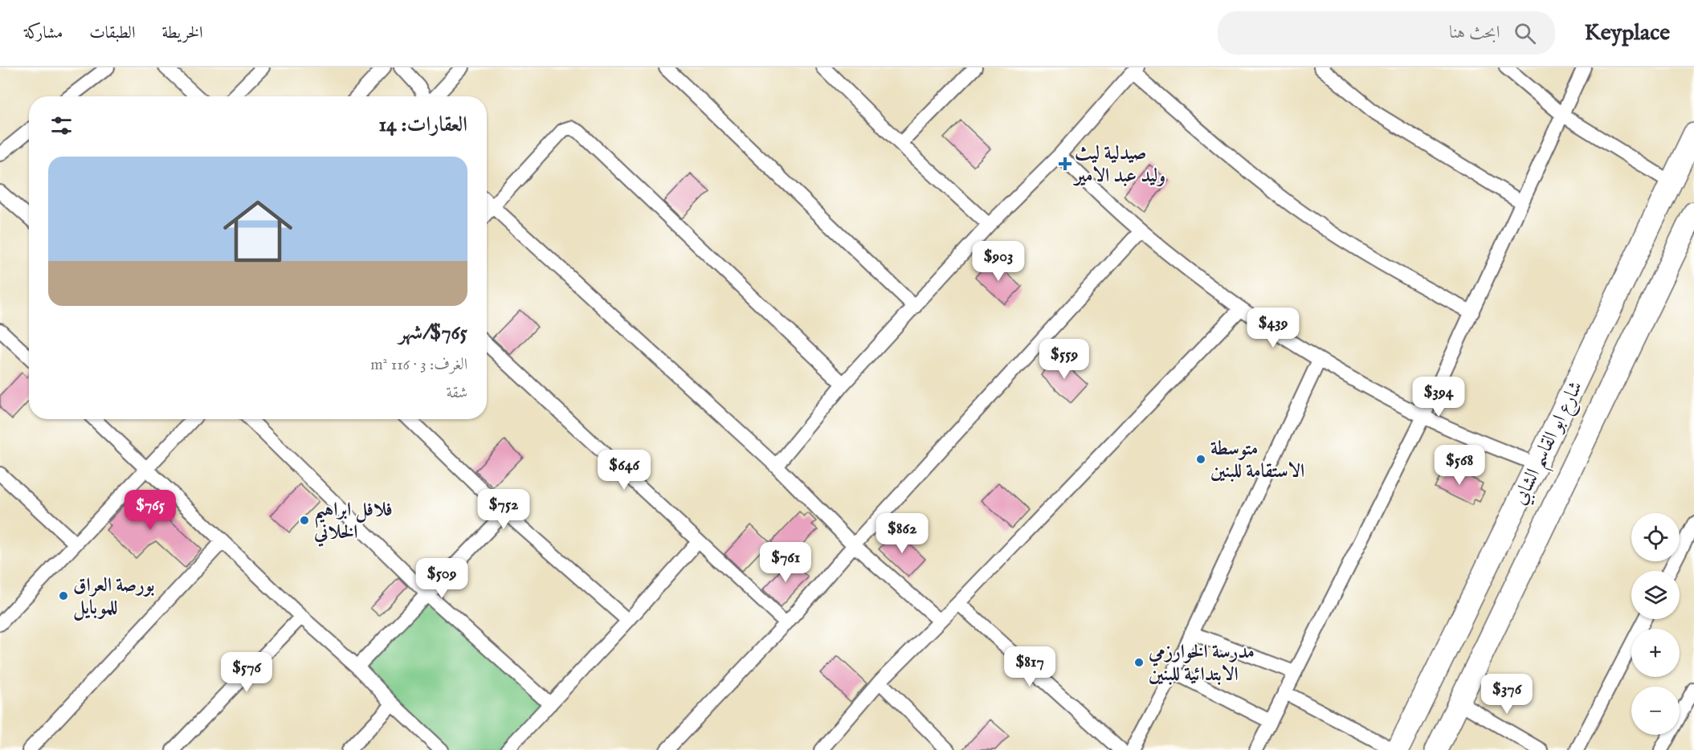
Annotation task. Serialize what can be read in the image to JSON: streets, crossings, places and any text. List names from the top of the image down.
{
  "streets": {
    "main road": ["شارع ابو القاسم الشابي"]
  },
  "places": {
    "health": ["صيدلية ليث وليد عبد الامير"],
    "other": [
      "متوسطة الاستقامة للبنين",
      "فلافل ابراهيم الخلاني",
      "بورصة العراق للموبايل",
      "مدرسة الخوارزمي الابتدائية للبنين"
    ]
  },
  "page": {
    "header": "Keyplace",
    "search": "ابحث هنا",
    "nav": ["الخريطة", "الطبقات", "مشاركة"],
    "heading": "العقارات: 14",
    "list": [
      {
        "name": "$765/شهر",
        "note": "الغرف: 3 · 116 m² · شقة"
      }
    ],
    "price": [
      "$903",
      "$439",
      "$559",
      "$394",
      "$568",
      "$646",
      "$752",
      "$765",
      "$862",
      "$761",
      "$509",
      "$817",
      "$576",
      "$376"
    ],
    "map_buttons": ["+", "−"]
  }
}
